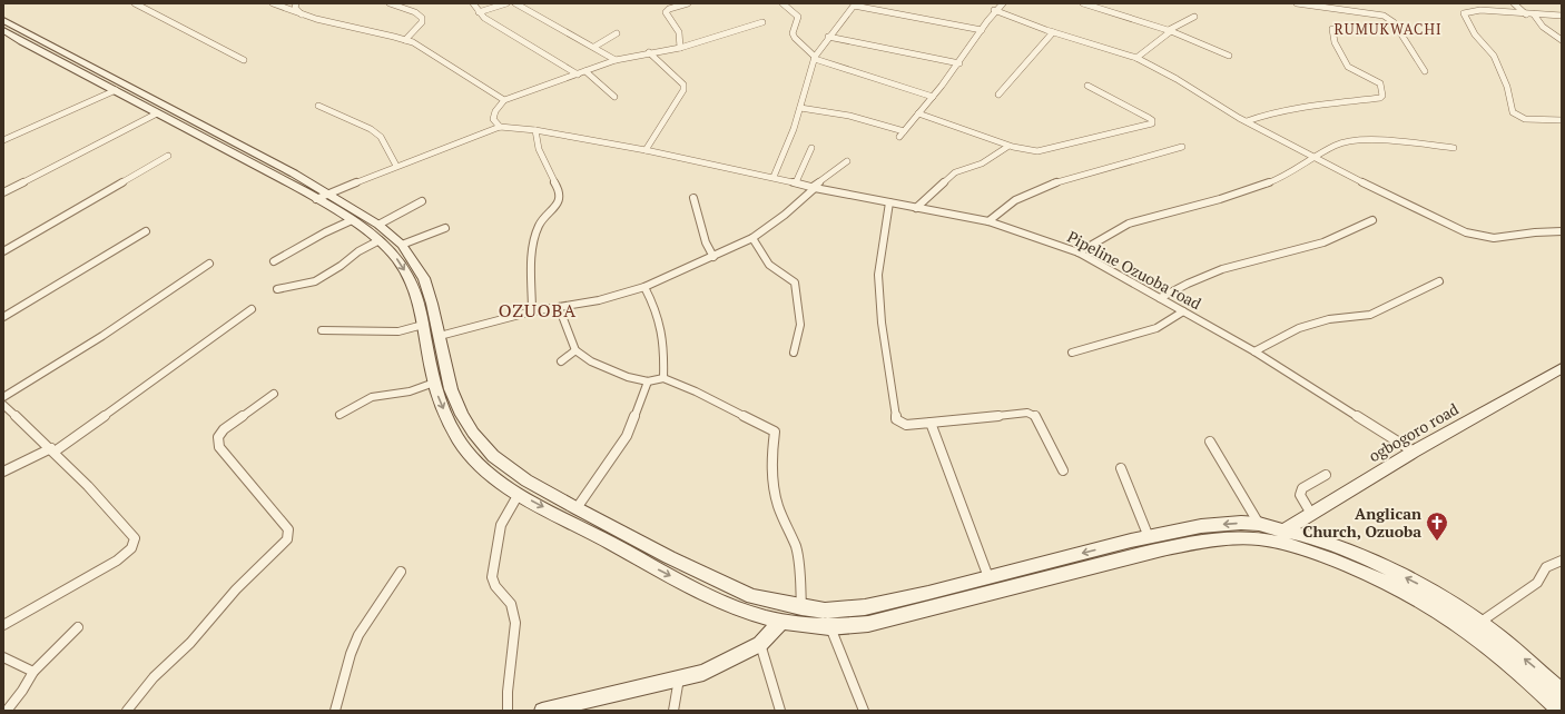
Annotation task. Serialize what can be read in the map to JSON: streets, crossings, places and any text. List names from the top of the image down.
{
  "streets": {
    "main road": ["ogbogoro road"],
    "street": ["Pipeline Ozuoba road"]
  },
  "crossings": [
    ["Pipeline Ozuoba road", "ogbogoro road"]
  ],
  "districts": ["RUMUKWACHI", "OZUOBA"],
  "places": {
    "church": ["Anglican Church, Ozuoba"]
  }
}
